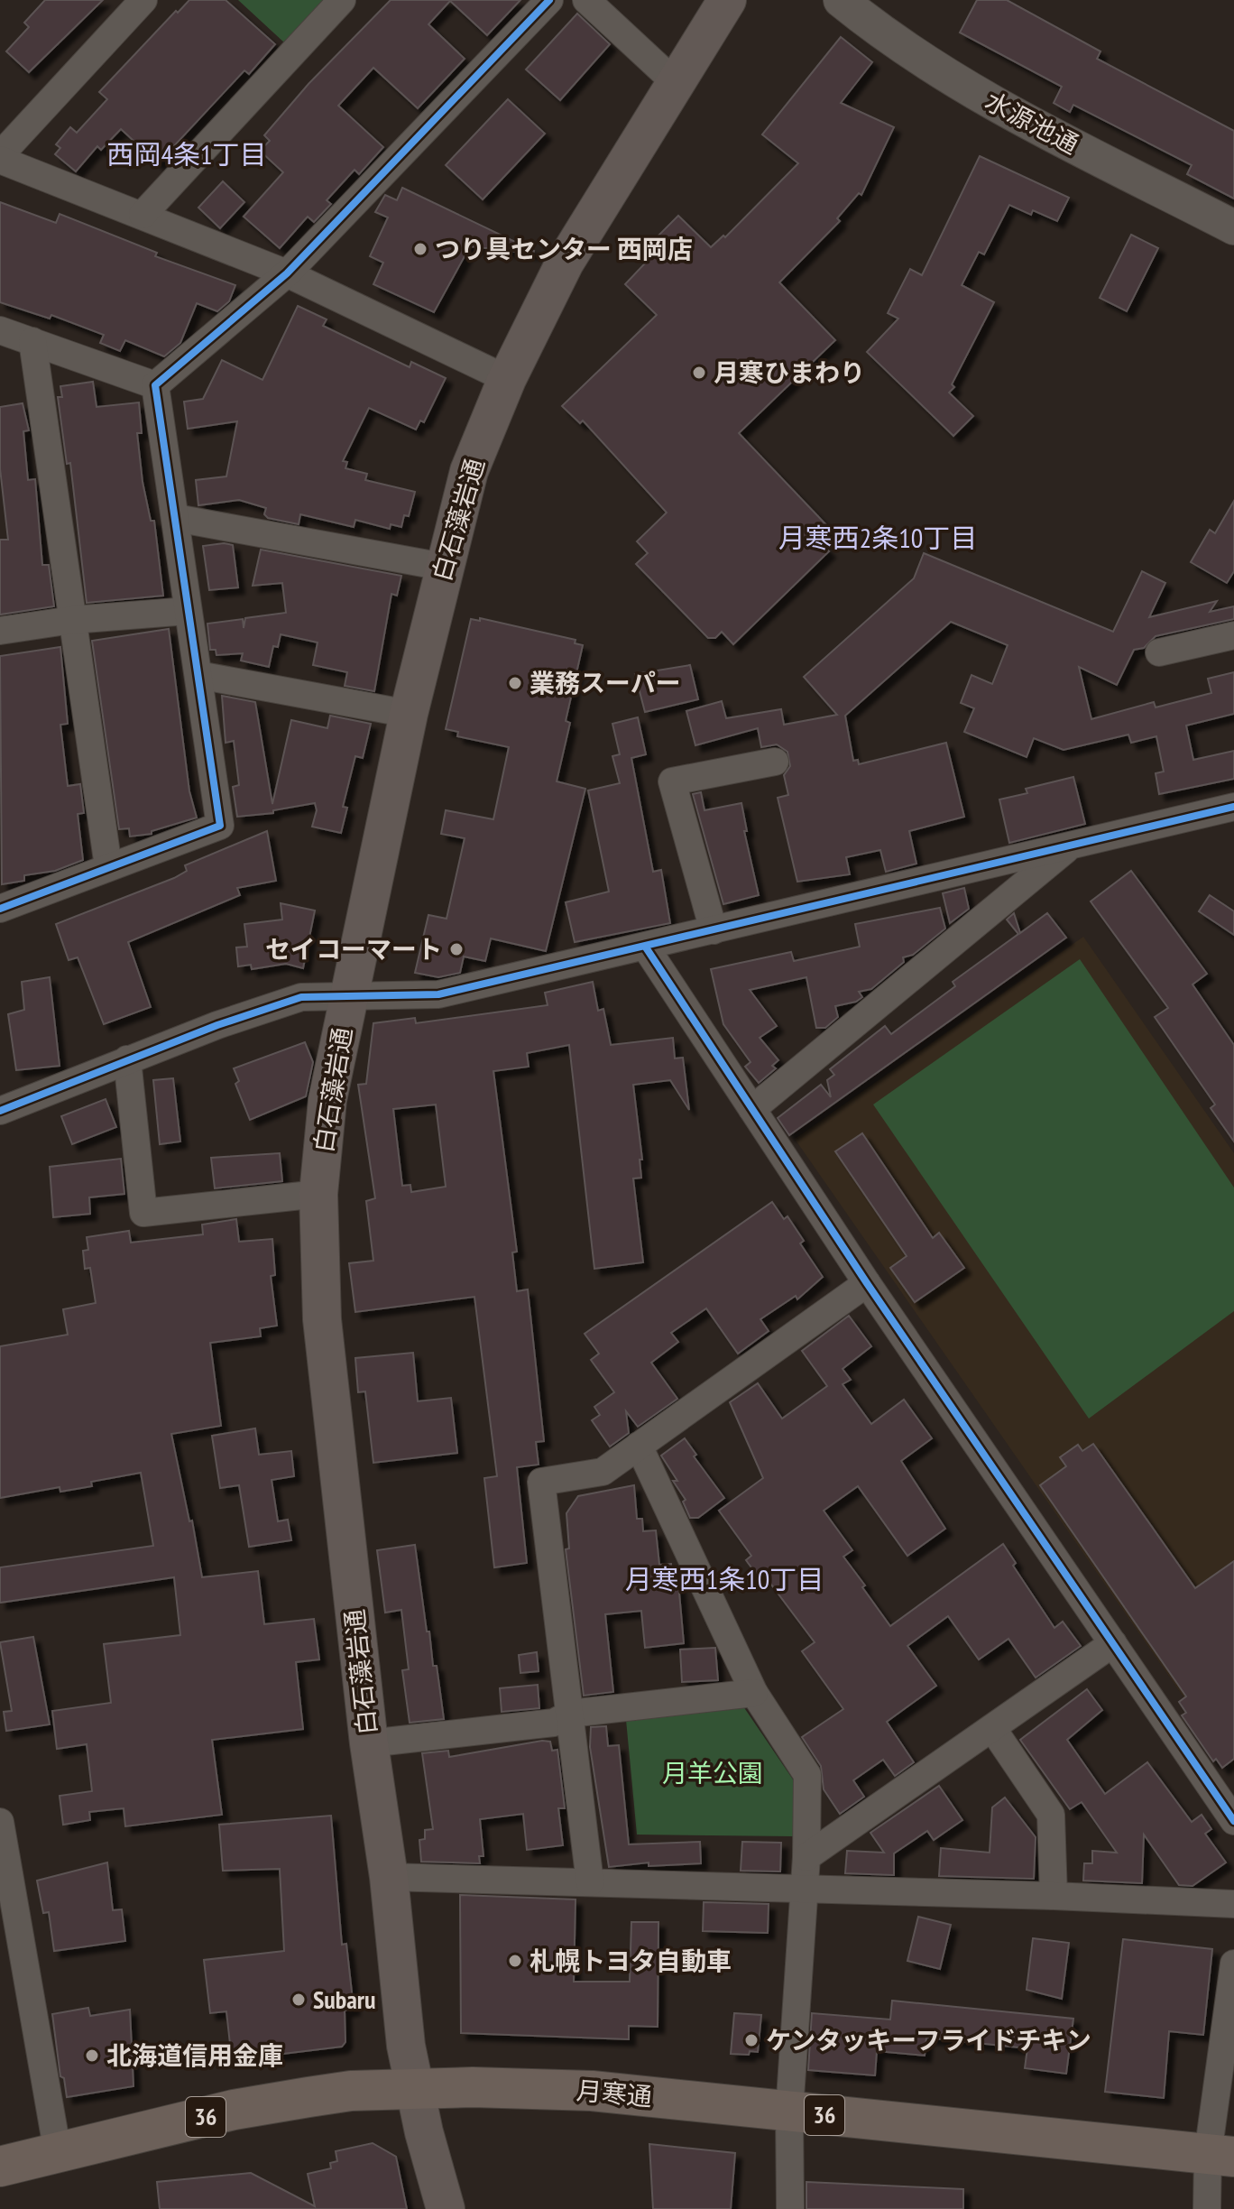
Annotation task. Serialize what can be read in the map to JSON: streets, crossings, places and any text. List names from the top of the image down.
{
  "streets": {
    "highway": ["月寒通", "36"],
    "main road": ["白石藻岩通"],
    "street": ["水源池通"]
  },
  "crossings": [
    ["白石藻岩通", "月寒通"]
  ],
  "districts": ["西岡4条1丁目", "月寒西2条10丁目", "月寒西1条10丁目"],
  "parks": ["月羊公園"],
  "places": [
    "つり具センター 西岡店",
    "月寒ひまわり",
    "業務スーパー",
    "セイコーマート",
    "札幌トヨタ自動車",
    "Subaru",
    "ケンタッキーフライドチキン",
    "北海道信用金庫"
  ]
}
